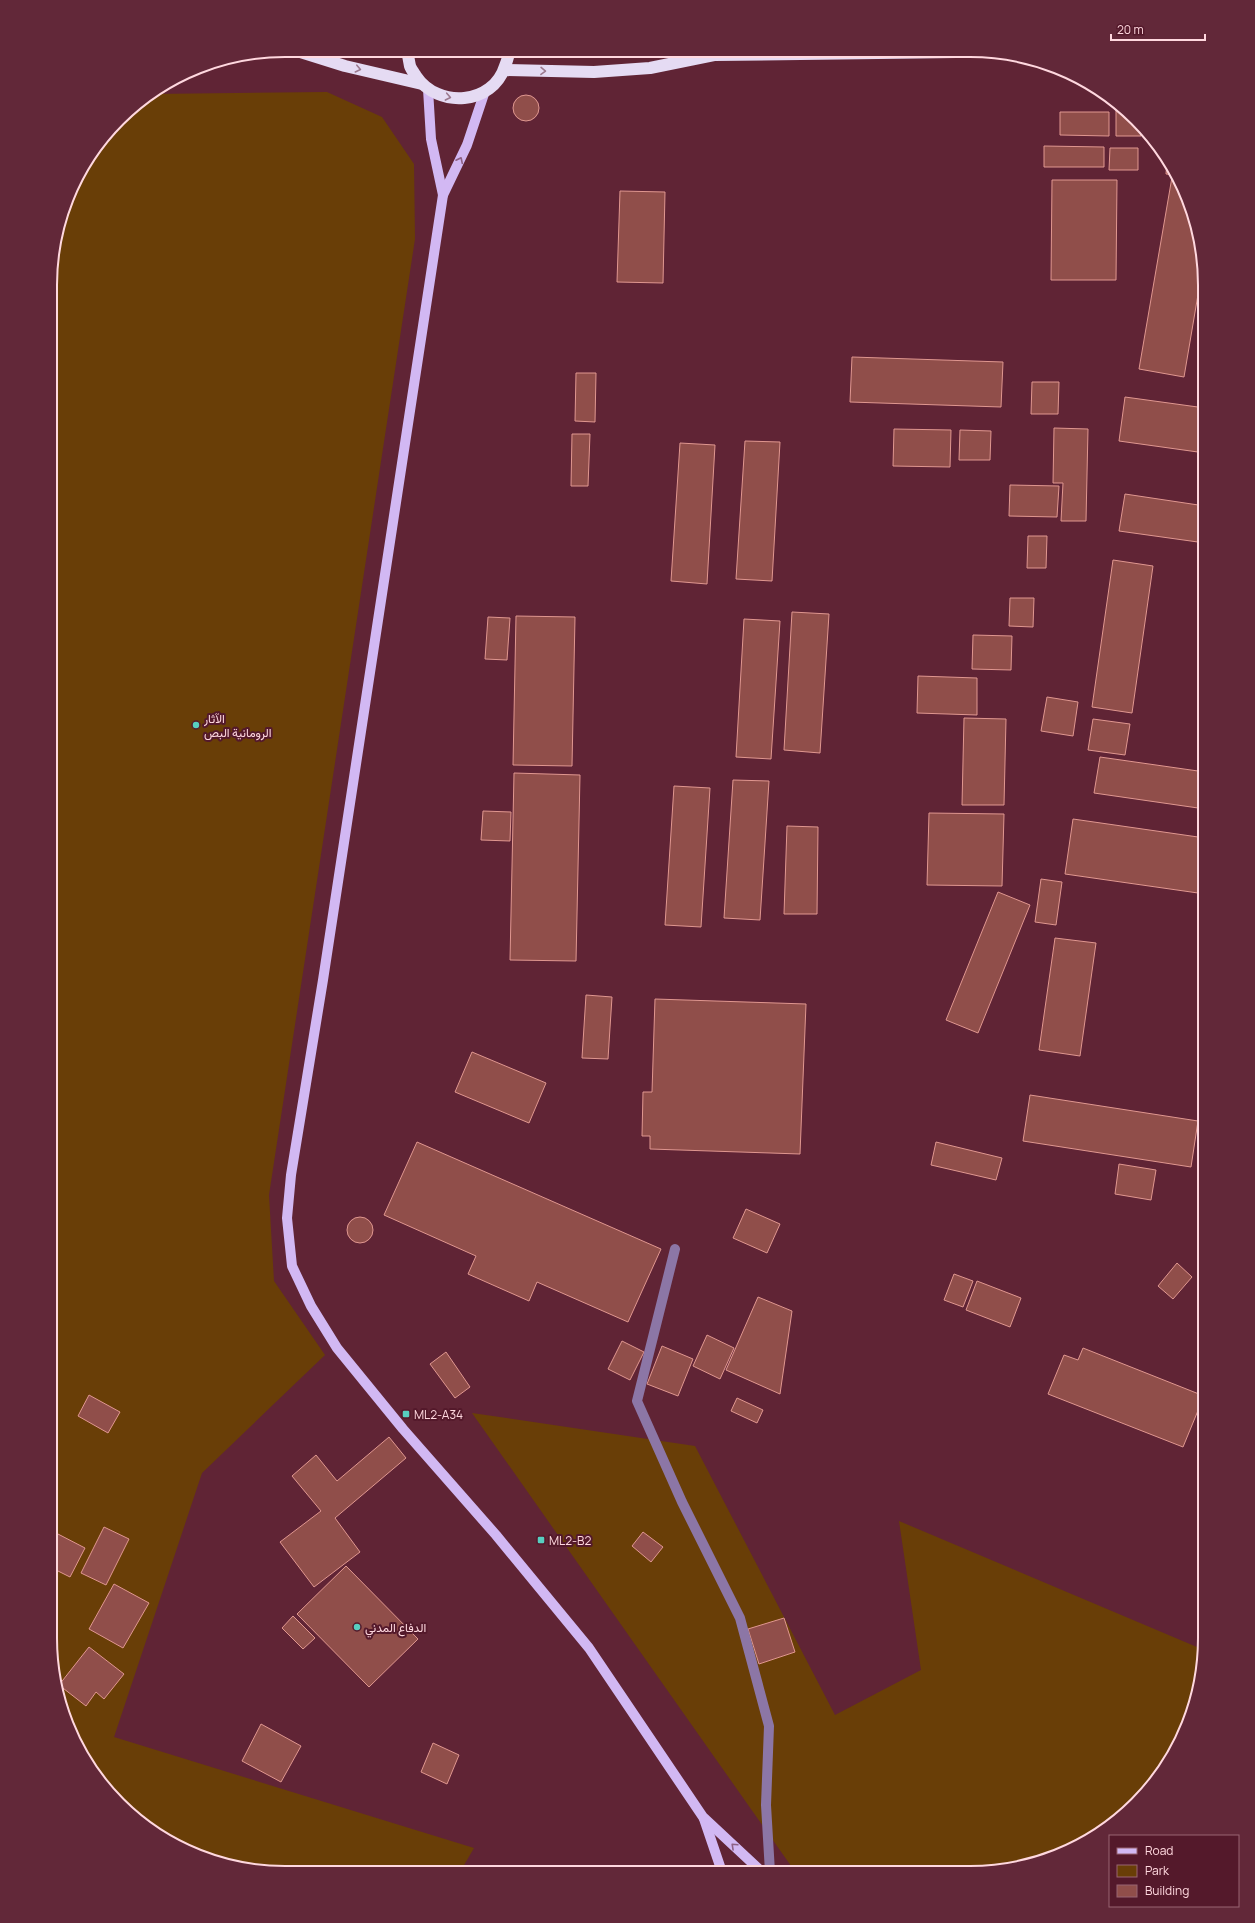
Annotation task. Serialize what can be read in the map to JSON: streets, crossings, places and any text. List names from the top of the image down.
{
  "places": {
    "other": ["الآثار الرومانية البص", "الدفاع المدني"],
    "transit": ["ML2-A34", "ML2-B2"]
  },
  "legend": ["Road", "Park", "Building"],
  "scale_bar": "20 m"
}
